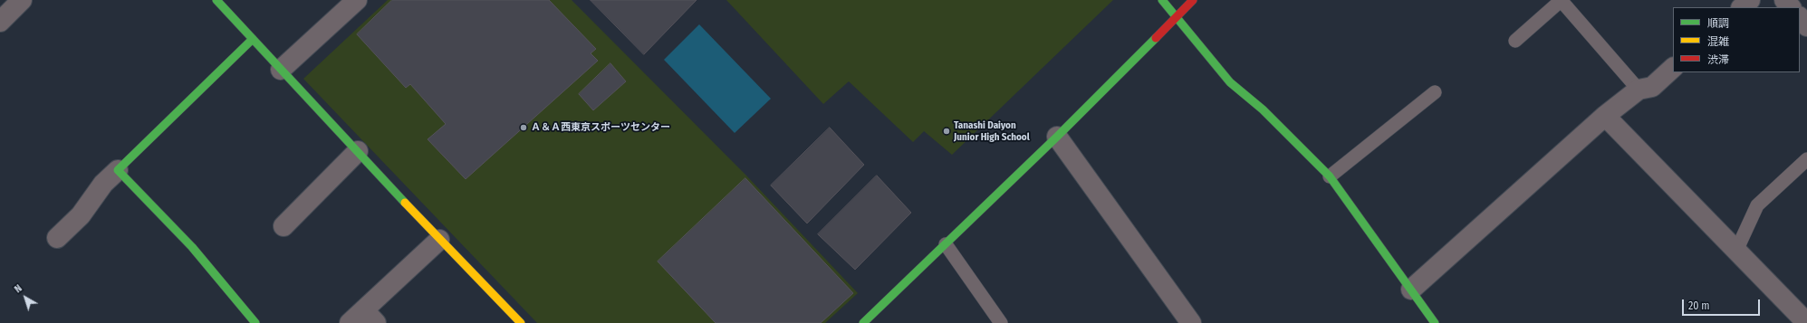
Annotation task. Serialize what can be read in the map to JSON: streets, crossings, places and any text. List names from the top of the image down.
{
  "places": ["Ａ＆Ａ西東京スポーツセンター", "Tanashi Daiyon Junior High School"],
  "legend": ["順調", "混雑", "渋滞"],
  "scale_bar": "20 m",
  "north": "top left"
}
